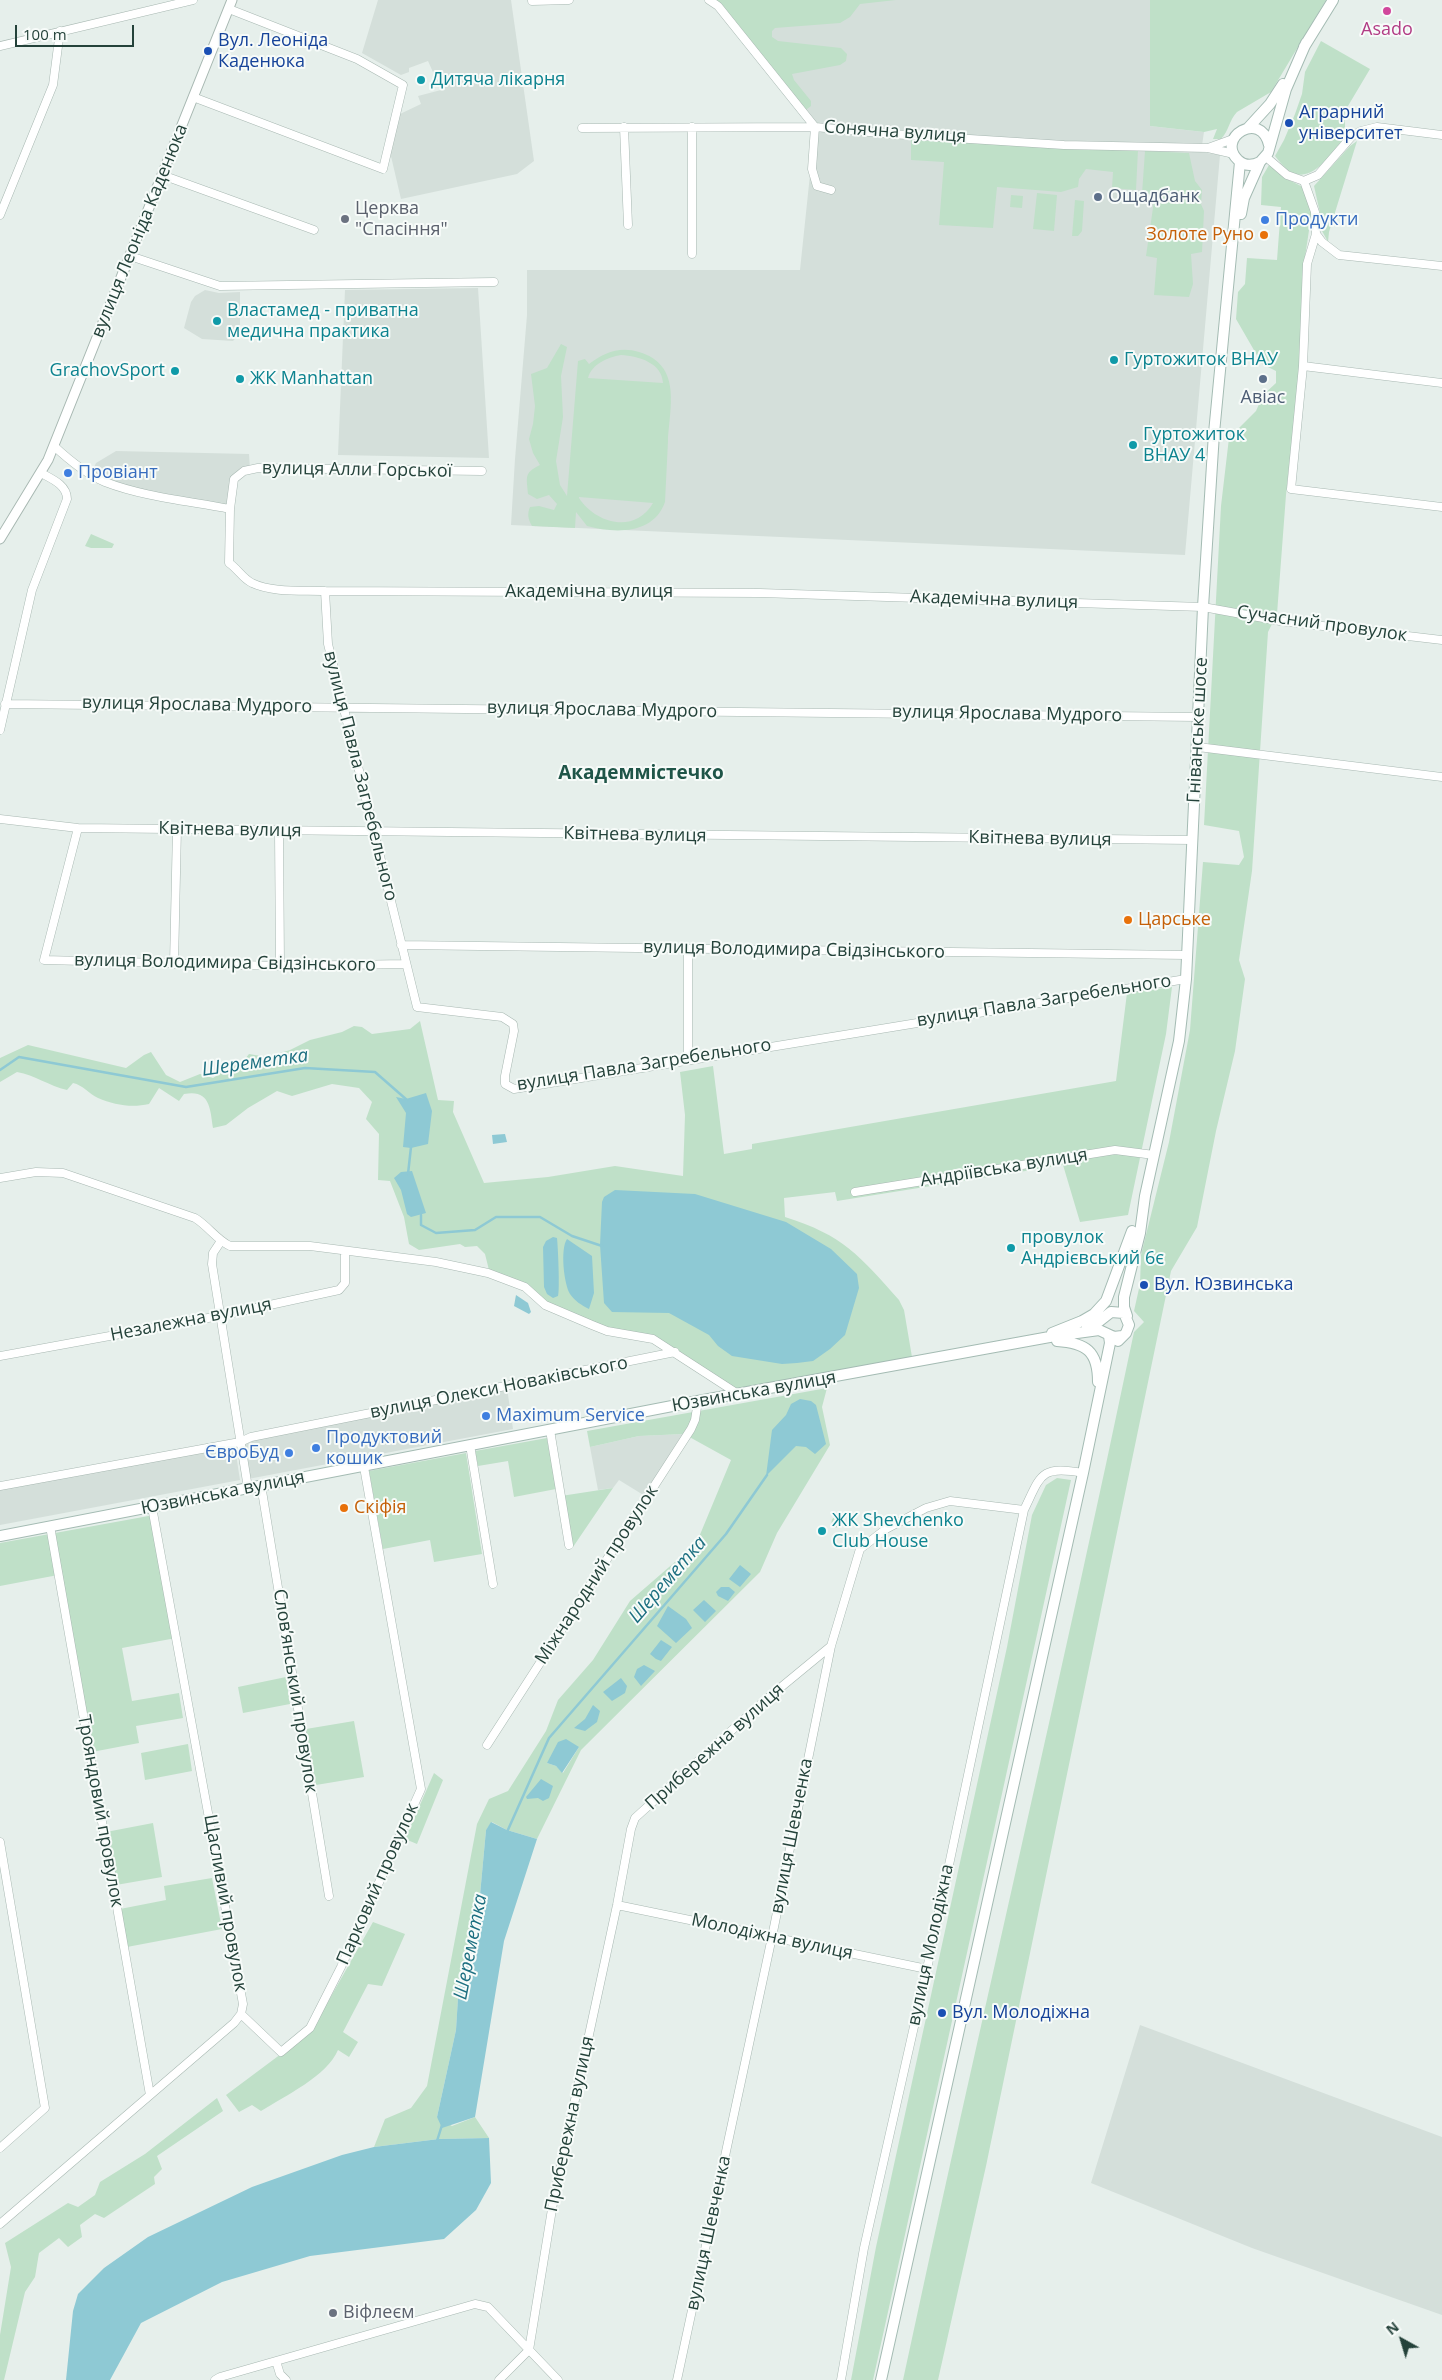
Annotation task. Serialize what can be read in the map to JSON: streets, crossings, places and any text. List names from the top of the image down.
{
  "streets": {
    "main road": ["Гніванське шосе", "Юзвинська вулиця"],
    "street": [
      "Сонячна вулиця",
      "вулиця Леоніда Каденюка",
      "вулиця Алли Горської",
      "Академічна вулиця",
      "Сучасний провулок",
      "вулиця Ярослава Мудрого",
      "вулиця Павла Загребельного",
      "Квітнева вулиця",
      "вулиця Володимира Свідзінського",
      "Андріївська вулиця",
      "Незалежна вулиця",
      "вулиця Олекси Новаківського",
      "Міжнародний провулок",
      "Словʼянський провулок",
      "Прибережна вулиця",
      "Трояндовий провулок",
      "вулиця Шевченка",
      "Парковий провулок",
      "Щасливий провулок",
      "Молодіжна вулиця",
      "вулиця Молодіжна"
    ]
  },
  "crossings": [
    ["вулиця Алли Горської", "Академічна вулиця"],
    ["Академічна вулиця", "Сучасний провулок"],
    ["Академічна вулиця", "Гніванське шосе"],
    ["Академічна вулиця", "вулиця Павла Загребельного"],
    ["Сучасний провулок", "Гніванське шосе"],
    ["вулиця Ярослава Мудрого", "Гніванське шосе"],
    ["вулиця Ярослава Мудрого", "вулиця Павла Загребельного"],
    ["Гніванське шосе", "вулиця Павла Загребельного"],
    ["Гніванське шосе", "Квітнева вулиця"],
    ["Гніванське шосе", "вулиця Володимира Свідзінського"],
    ["Гніванське шосе", "Андріївська вулиця"],
    ["вулиця Павла Загребельного", "Квітнева вулиця"],
    ["вулиця Павла Загребельного", "вулиця Володимира Свідзінського"],
    ["Квітнева вулиця", "вулиця Володимира Свідзінського"],
    ["Юзвинська вулиця", "Міжнародний провулок"],
    ["Юзвинська вулиця", "Словʼянський провулок"],
    ["Юзвинська вулиця", "Трояндовий провулок"],
    ["Юзвинська вулиця", "Парковий провулок"],
    ["Юзвинська вулиця", "Щасливий провулок"],
    ["Прибережна вулиця", "вулиця Шевченка"],
    ["Прибережна вулиця", "Молодіжна вулиця"],
    ["Трояндовий провулок", "Щасливий провулок"],
    ["вулиця Шевченка", "Молодіжна вулиця"],
    ["вулиця Шевченка", "вулиця Молодіжна"],
    ["Парковий провулок", "Щасливий провулок"],
    ["Молодіжна вулиця", "вулиця Молодіжна"]
  ],
  "districts": ["Академмістечко"],
  "water": ["Шереметка"],
  "places": [
    "Asado",
    "Вул. Леоніда Каденюка",
    "Дитяча лікарня",
    "Аграрний університет",
    "Ощадбанк",
    "Церква \"Спасіння\"",
    "Продукти",
    "Золоте Руно",
    "Властамед - приватна медична практика",
    "Гуртожиток ВНАУ",
    "GrachovSport",
    "ЖК Manhattan",
    "Авіас",
    "Гуртожиток ВНАУ 4",
    "Провіант",
    "Царське",
    "провулок Андрієвський 6є",
    "Вул. Юзвинська",
    "Maximum Service",
    "Продуктовий кошик",
    "ЄвроБуд",
    "Скіфія",
    "ЖК Shevchenko Club House",
    "Вул. Молодіжна",
    "Віфлеєм"
  ],
  "scale_bar": "100 m",
  "north": "top left"
}
